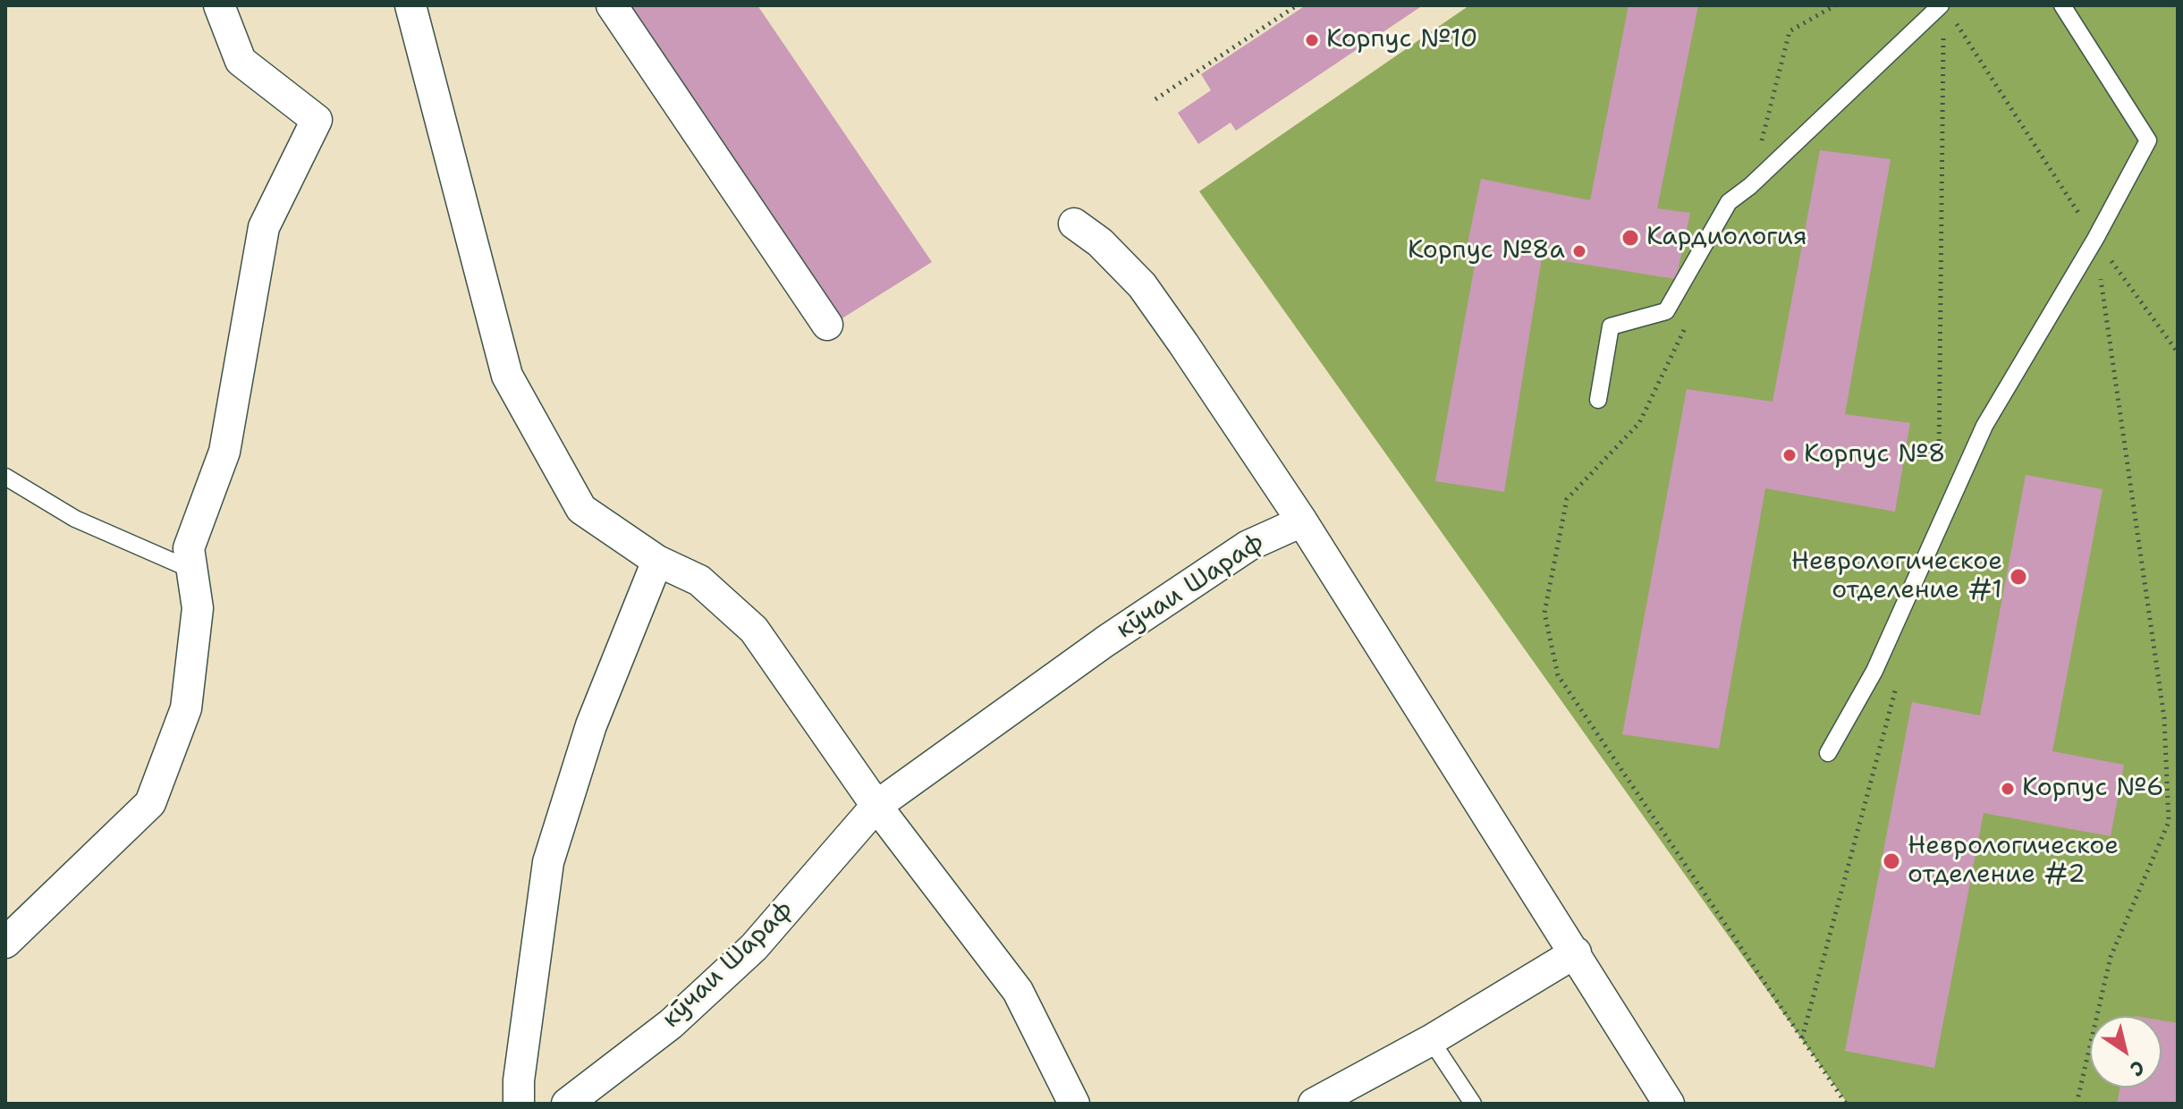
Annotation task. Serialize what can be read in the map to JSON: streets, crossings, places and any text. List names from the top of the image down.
{
  "streets": {
    "street": ["кӯчаи Шараф"]
  },
  "places": [
    "Корпус №10",
    "Кардиология",
    "Корпус №8а",
    "Корпус №8",
    "Неврологическое отделение #1",
    "Корпус №6",
    "Неврологическое отделение #2"
  ],
  "north": "bottom right"
}
